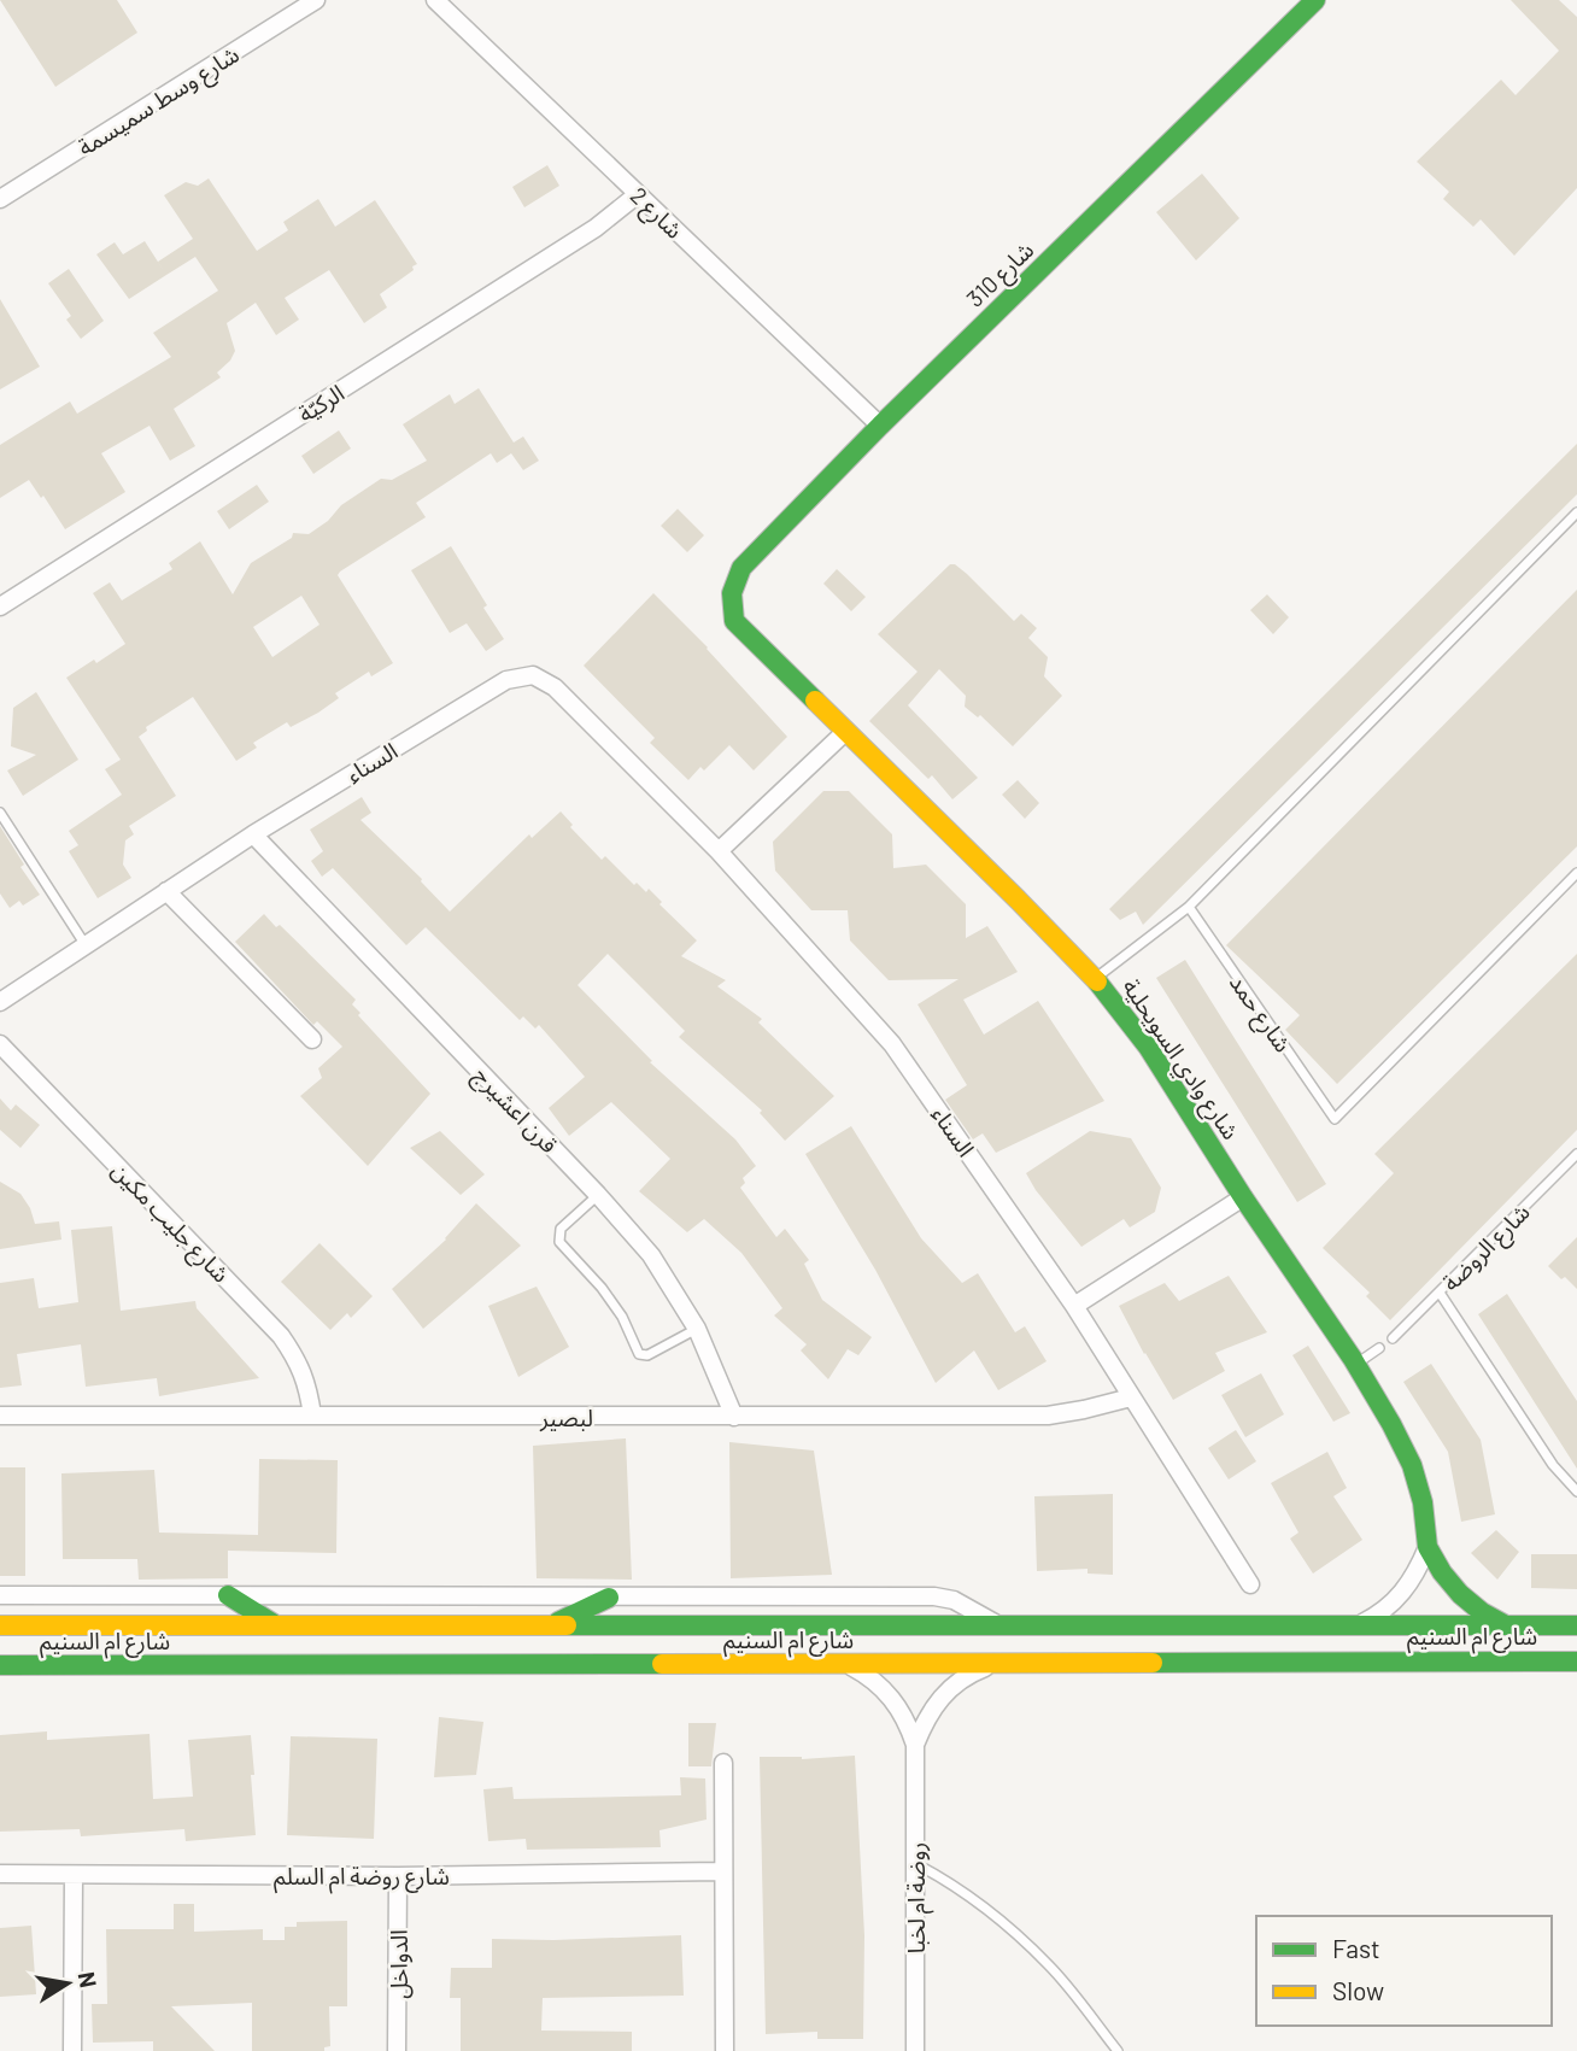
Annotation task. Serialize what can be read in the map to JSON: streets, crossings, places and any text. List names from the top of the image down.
{
  "streets": {
    "main road": ["شارع 310", "شارع وادي السويحلية", "شارع ام السنيم"],
    "street": [
      "شارع وسط سميسمة",
      "شارع 2",
      "الركيّة",
      "السناء",
      "قرن اعشيرج",
      "شارع جليب مكين",
      "لبصير",
      "شارع روضة ام السلم",
      "روضة ام لخبا",
      "الدواخل"
    ],
    "lane": ["شارع حمد", "شارع الروضة"]
  },
  "crossings": [
    ["شارع 2", "شارع 310"],
    ["شارع 2", "الركيّة"],
    ["شارع 310", "شارع وادي السويحلية"],
    ["السناء", "قرن اعشيرج"],
    ["السناء", "لبصير"],
    ["شارع وادي السويحلية", "شارع ام السنيم"],
    ["قرن اعشيرج", "لبصير"],
    ["شارع جليب مكين", "لبصير"],
    ["شارع ام السنيم", "روضة ام لخبا"],
    ["شارع روضة ام السلم", "الدواخل"]
  ],
  "legend": ["Fast", "Slow"],
  "north": "right"
}
